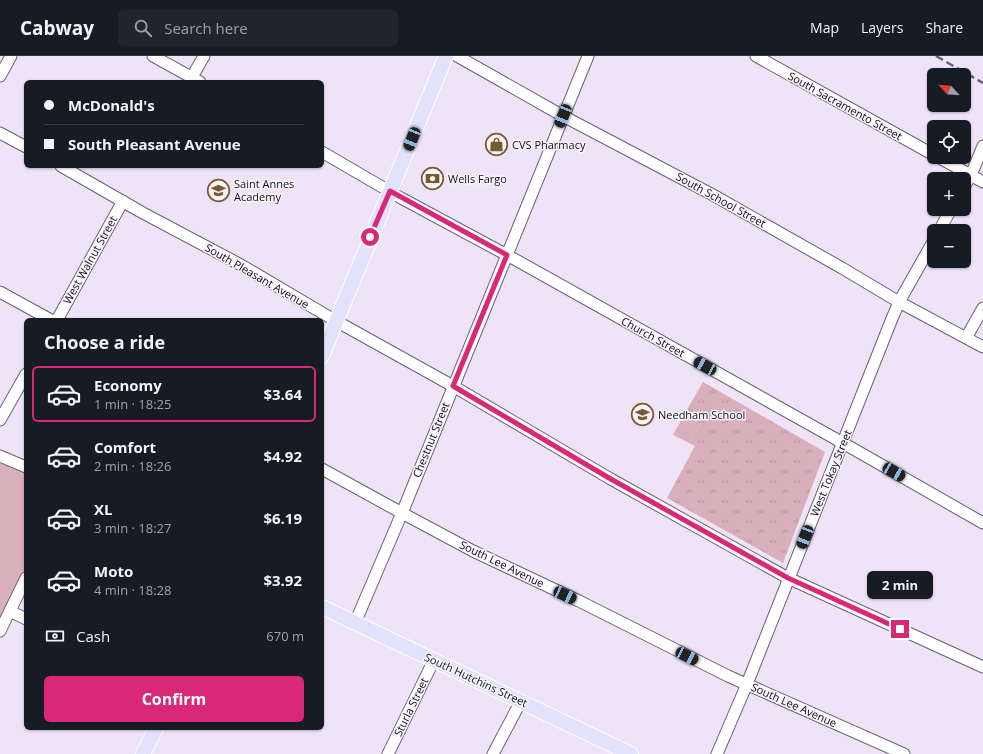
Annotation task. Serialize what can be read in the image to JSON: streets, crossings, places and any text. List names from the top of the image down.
{
  "streets": {
    "main road": ["South Hutchins Street"],
    "street": [
      "South Sacramento Street",
      "South School Street",
      "West Walnut Street",
      "South Pleasant Avenue",
      "Church Street",
      "Chestnut Street",
      "West Tokay Street",
      "South Lee Avenue",
      "Sturla Street"
    ]
  },
  "crossings": [
    ["South School Street", "Chestnut Street"],
    ["South School Street", "West Tokay Street"],
    ["West Walnut Street", "South Pleasant Avenue"],
    ["South Pleasant Avenue", "Chestnut Street"],
    ["South Pleasant Avenue", "West Tokay Street"],
    ["Church Street", "Chestnut Street"],
    ["Church Street", "West Tokay Street"],
    ["Chestnut Street", "South Lee Avenue"],
    ["Chestnut Street", "South Hutchins Street"],
    ["West Tokay Street", "South Lee Avenue"],
    ["South Hutchins Street", "Sturla Street"]
  ],
  "places": {
    "shop": ["CVS Pharmacy"],
    "bank": ["Wells Fargo"],
    "school or university": ["Saint Annes Academy", "Needham School"]
  },
  "north": "top left",
  "page": {
    "header": "Cabway",
    "search": "Search here",
    "nav": ["Map", "Layers", "Share"],
    "map_buttons": ["+", "−"],
    "banner": ["McDonald's", "South Pleasant Avenue"],
    "heading": "Choose a ride",
    "list": [
      {
        "name": "Economy",
        "note": "1 min · 18:25",
        "value": "$3.64"
      },
      {
        "name": "Comfort",
        "note": "2 min · 18:26",
        "value": "$4.92"
      },
      {
        "name": "XL",
        "note": "3 min · 18:27",
        "value": "$6.19"
      },
      {
        "name": "Moto",
        "note": "4 min · 18:28",
        "value": "$3.92"
      }
    ],
    "bubble": "2 min",
    "pay": ["Cash", "670 m"],
    "buttons": "Confirm"
  }
}
